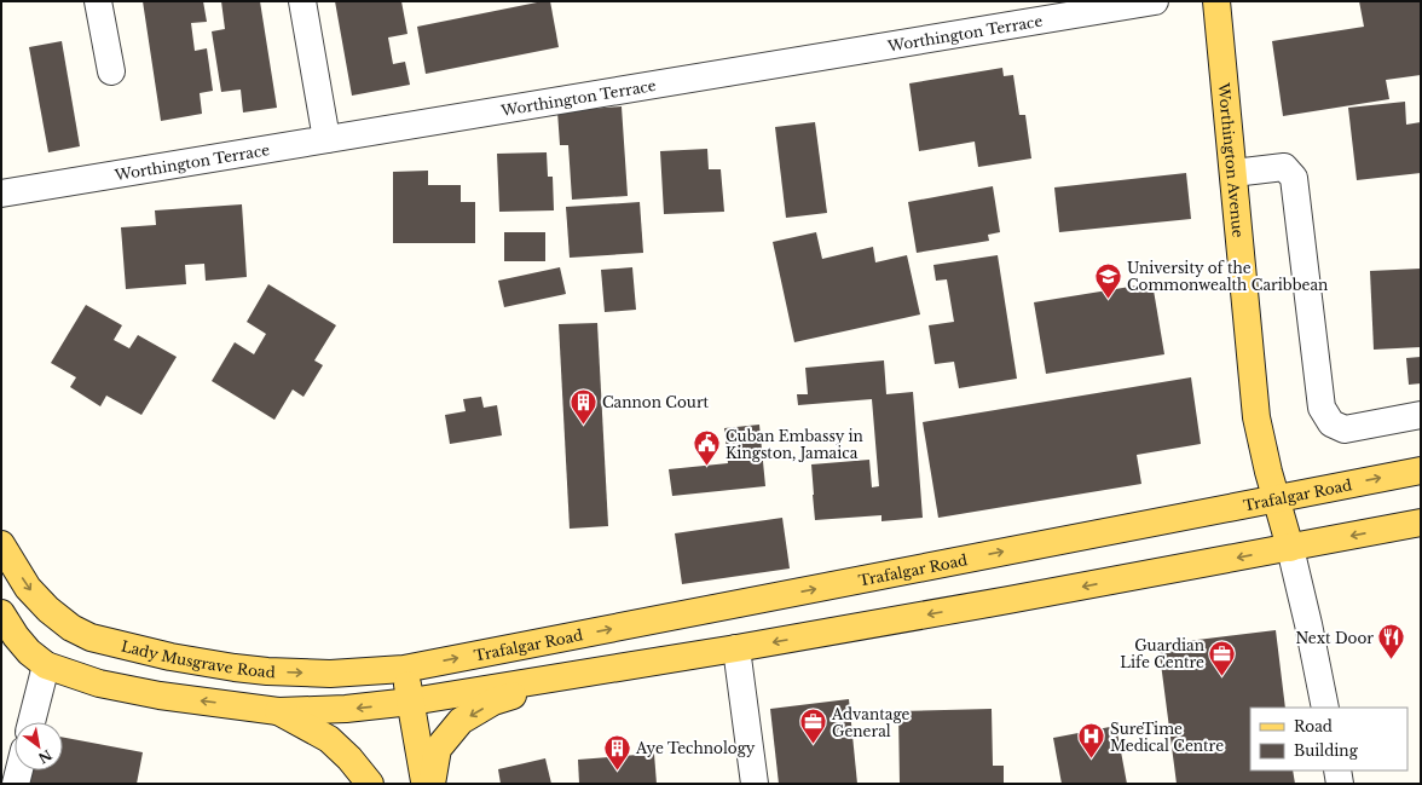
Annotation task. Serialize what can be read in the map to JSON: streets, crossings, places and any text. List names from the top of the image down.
{
  "streets": {
    "main road": ["Worthington Avenue", "Trafalgar Road", "Lady Musgrave Road"],
    "street": ["Worthington Terrace"]
  },
  "crossings": [
    ["Worthington Avenue", "Trafalgar Road"],
    ["Trafalgar Road", "Lady Musgrave Road"]
  ],
  "places": {
    "school or university": ["University of the Commonwealth Caribbean"],
    "building": ["Cannon Court", "Aye Technology"],
    "public building": ["Cuban Embassy in Kingston, Jamaica"],
    "restaurant": ["Next Door"],
    "office": ["Guardian Life Centre", "Advantage General"],
    "hospital": ["SureTime Medical Centre"]
  },
  "legend": ["Road", "Building"],
  "north": "bottom right"
}
